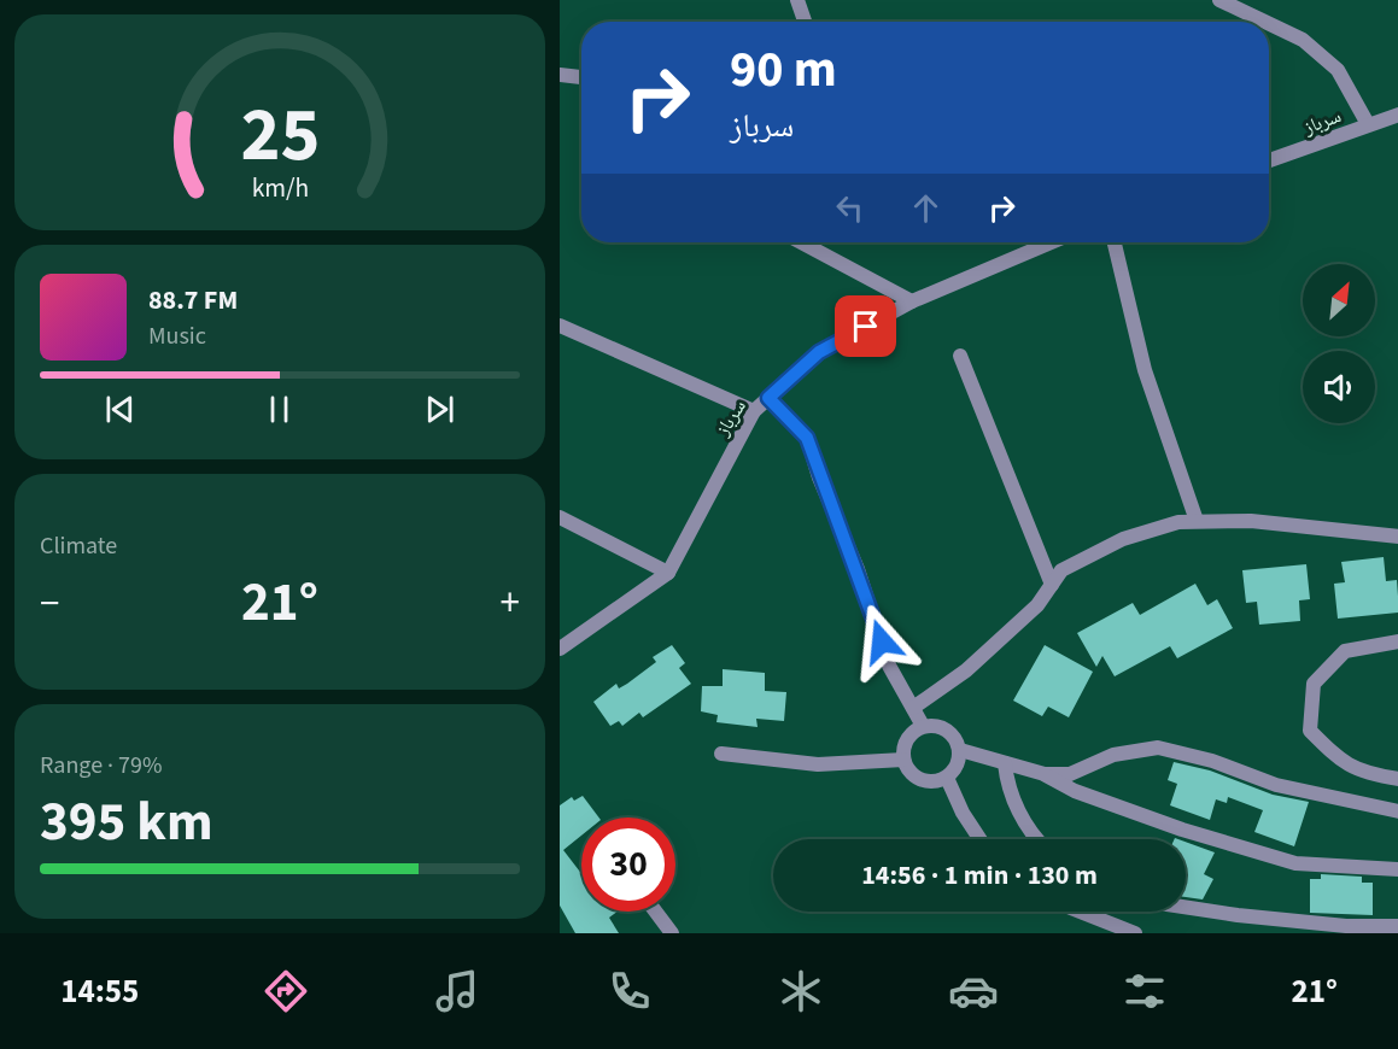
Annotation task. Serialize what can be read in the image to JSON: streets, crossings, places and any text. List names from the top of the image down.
{
  "streets": {
    "street": ["سرباز"]
  },
  "north": "top right",
  "page": {
    "turn": ["90 m", "سرباز"],
    "song": ["88.7 FM", "Music"],
    "tile": [
      "Climate",
      ["Range · 79%", "395 km"]
    ],
    "heat": ["−", "21°", "+"],
    "limit": "30",
    "trip": "14:56 · 1 min · 130 m",
    "tabs": ["14:55", "21°"],
    "gauge": ["25", "km/h"]
  }
}
